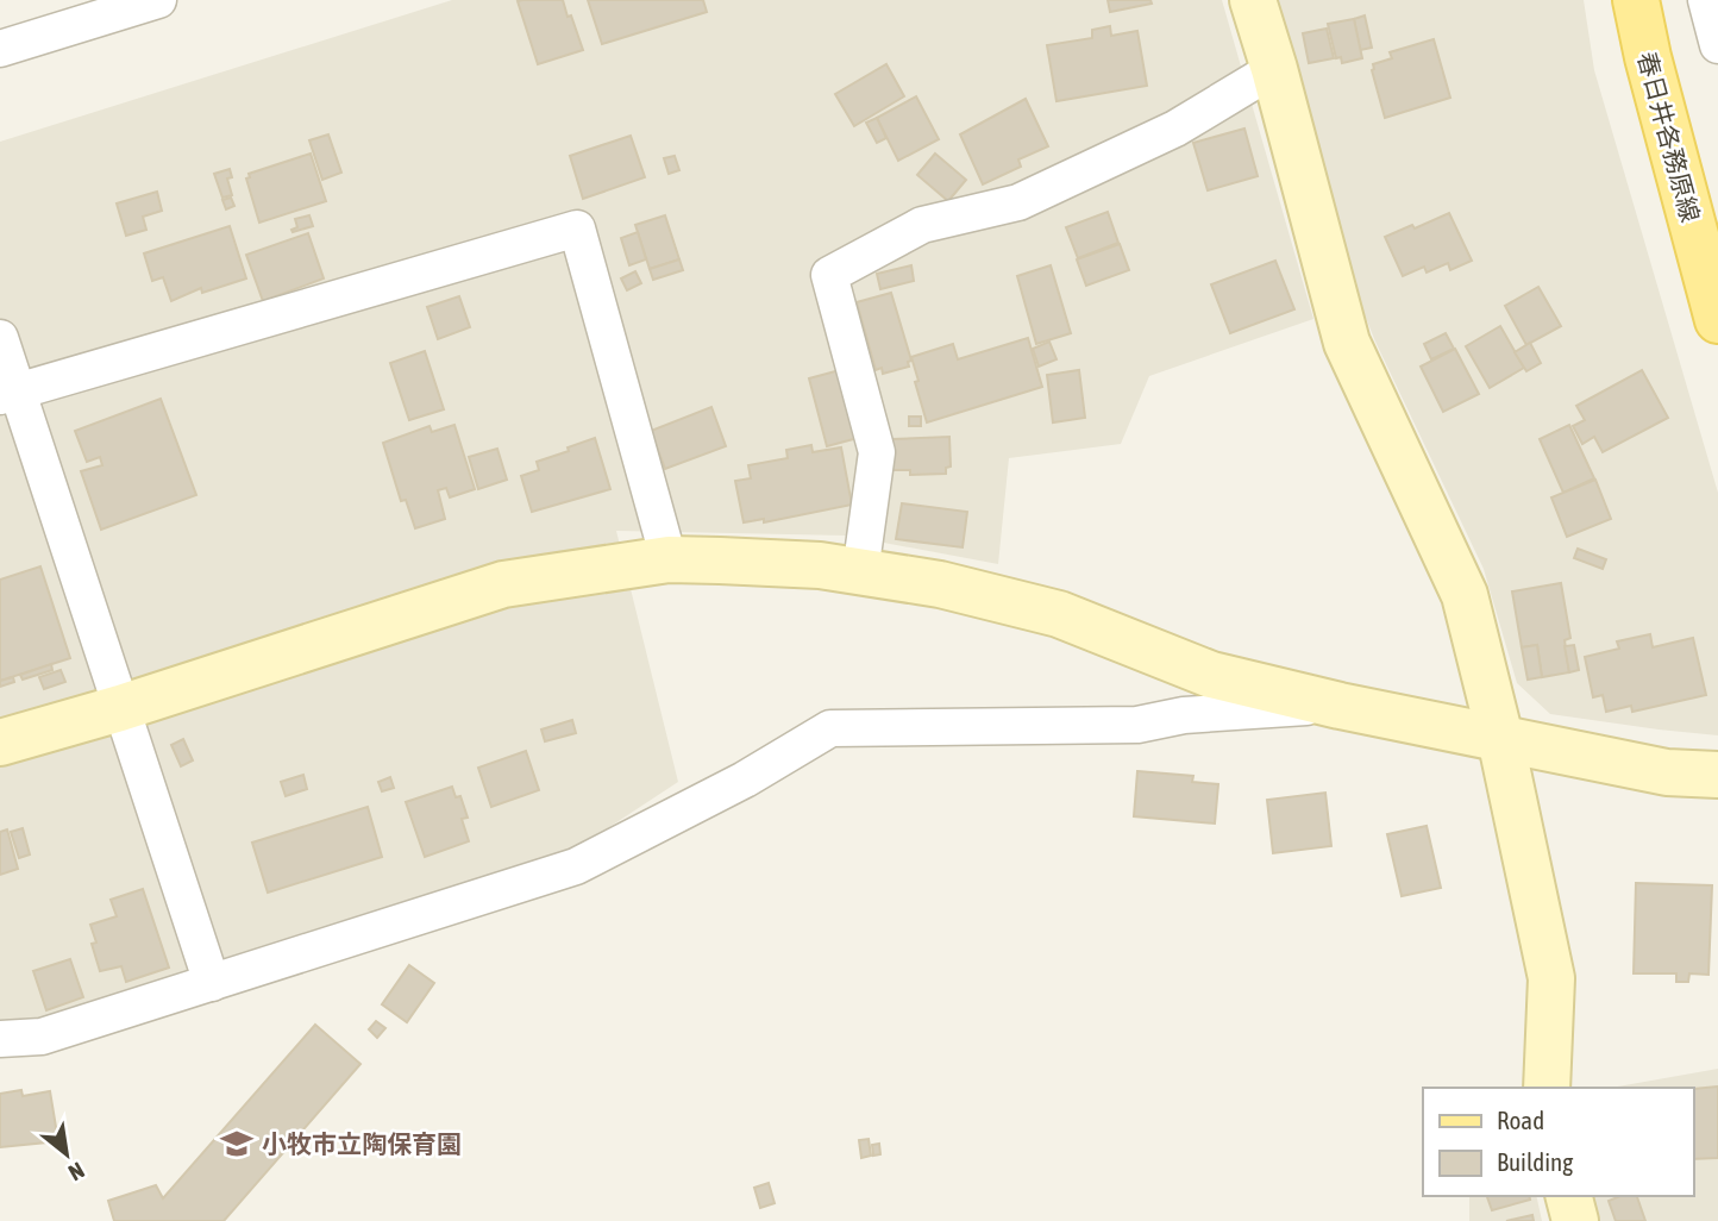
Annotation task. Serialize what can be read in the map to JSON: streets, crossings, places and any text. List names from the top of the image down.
{
  "streets": {
    "main road": ["春日井各務原線"]
  },
  "places": {
    "school or university": ["小牧市立陶保育園"]
  },
  "legend": ["Road", "Building"],
  "north": "bottom right"
}
